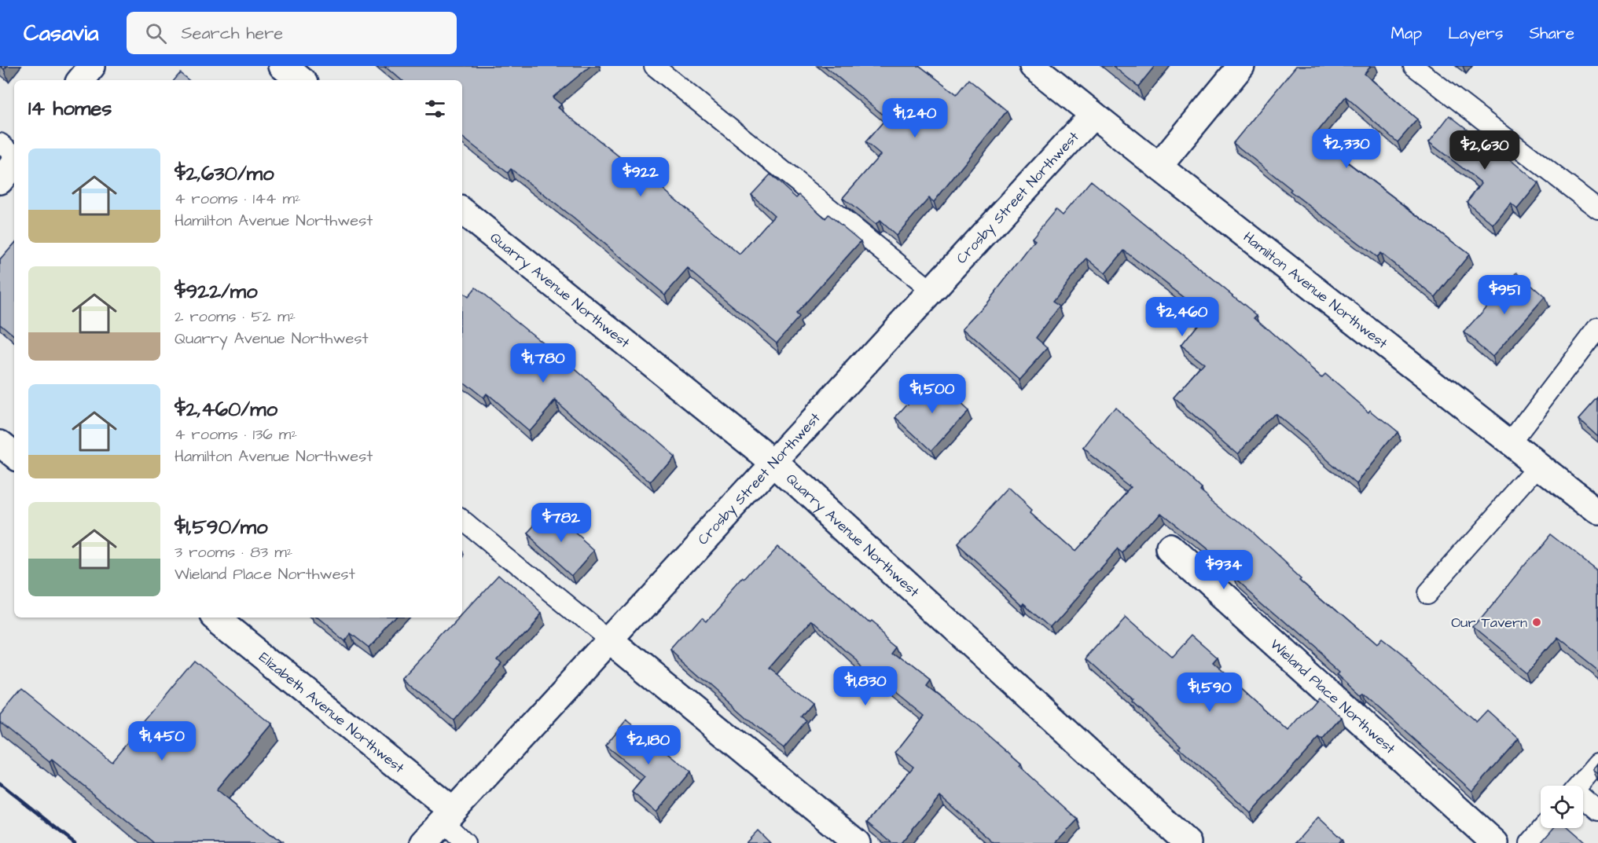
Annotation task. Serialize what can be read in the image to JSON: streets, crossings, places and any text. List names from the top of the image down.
{
  "streets": {
    "street": [
      "Crosby Street Northwest",
      "Quarry Avenue Northwest",
      "Hamilton Avenue Northwest",
      "Wieland Place Northwest",
      "Elizabeth Avenue Northwest"
    ]
  },
  "crossings": [
    ["Crosby Street Northwest", "Quarry Avenue Northwest"],
    ["Crosby Street Northwest", "Hamilton Avenue Northwest"],
    ["Crosby Street Northwest", "Elizabeth Avenue Northwest"]
  ],
  "places": ["Our Tavern"],
  "page": {
    "header": "Casavia",
    "search": "Search here",
    "nav": ["Map", "Layers", "Share"],
    "heading": "14 homes",
    "price": [
      "$1,240",
      "$2,330",
      "$2,630",
      "$922",
      "$951",
      "$2,460",
      "$1,780",
      "$1,500",
      "$782",
      "$934",
      "$1,830",
      "$1,590",
      "$1,450",
      "$2,180"
    ],
    "list": [
      {
        "name": "$2,630/mo",
        "note": "4 rooms · 144 m² · Hamilton Avenue Northwest"
      },
      {
        "name": "$922/mo",
        "note": "2 rooms · 52 m² · Quarry Avenue Northwest"
      },
      {
        "name": "$2,460/mo",
        "note": "4 rooms · 136 m² · Hamilton Avenue Northwest"
      },
      {
        "name": "$1,590/mo",
        "note": "3 rooms · 83 m² · Wieland Place Northwest"
      }
    ]
  }
}
